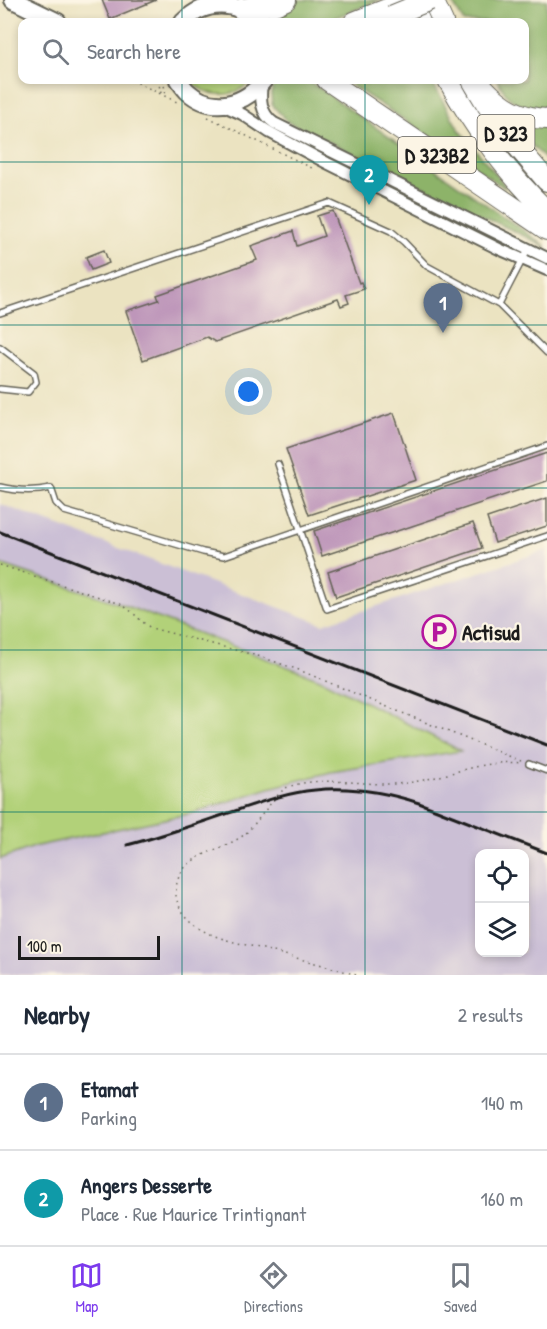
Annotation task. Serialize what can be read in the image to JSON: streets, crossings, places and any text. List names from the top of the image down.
{
  "streets": {
    "highway": ["D 323", "D 323B2"]
  },
  "places": {
    "parking": ["Actisud"]
  },
  "scale_bar": "100 m",
  "page": {
    "search": "Search here",
    "pins": ["2", "1"],
    "scale": "100 m",
    "heading": ["Nearby", "2 results"],
    "list": [
      {
        "mark": "1",
        "name": "Etamat",
        "note": "Parking",
        "value": "140 m"
      },
      {
        "mark": "2",
        "name": "Angers Desserte",
        "note": "Place · Rue Maurice Trintignant",
        "value": "160 m"
      }
    ],
    "nav": ["Map", "Directions", "Saved"]
  }
}
